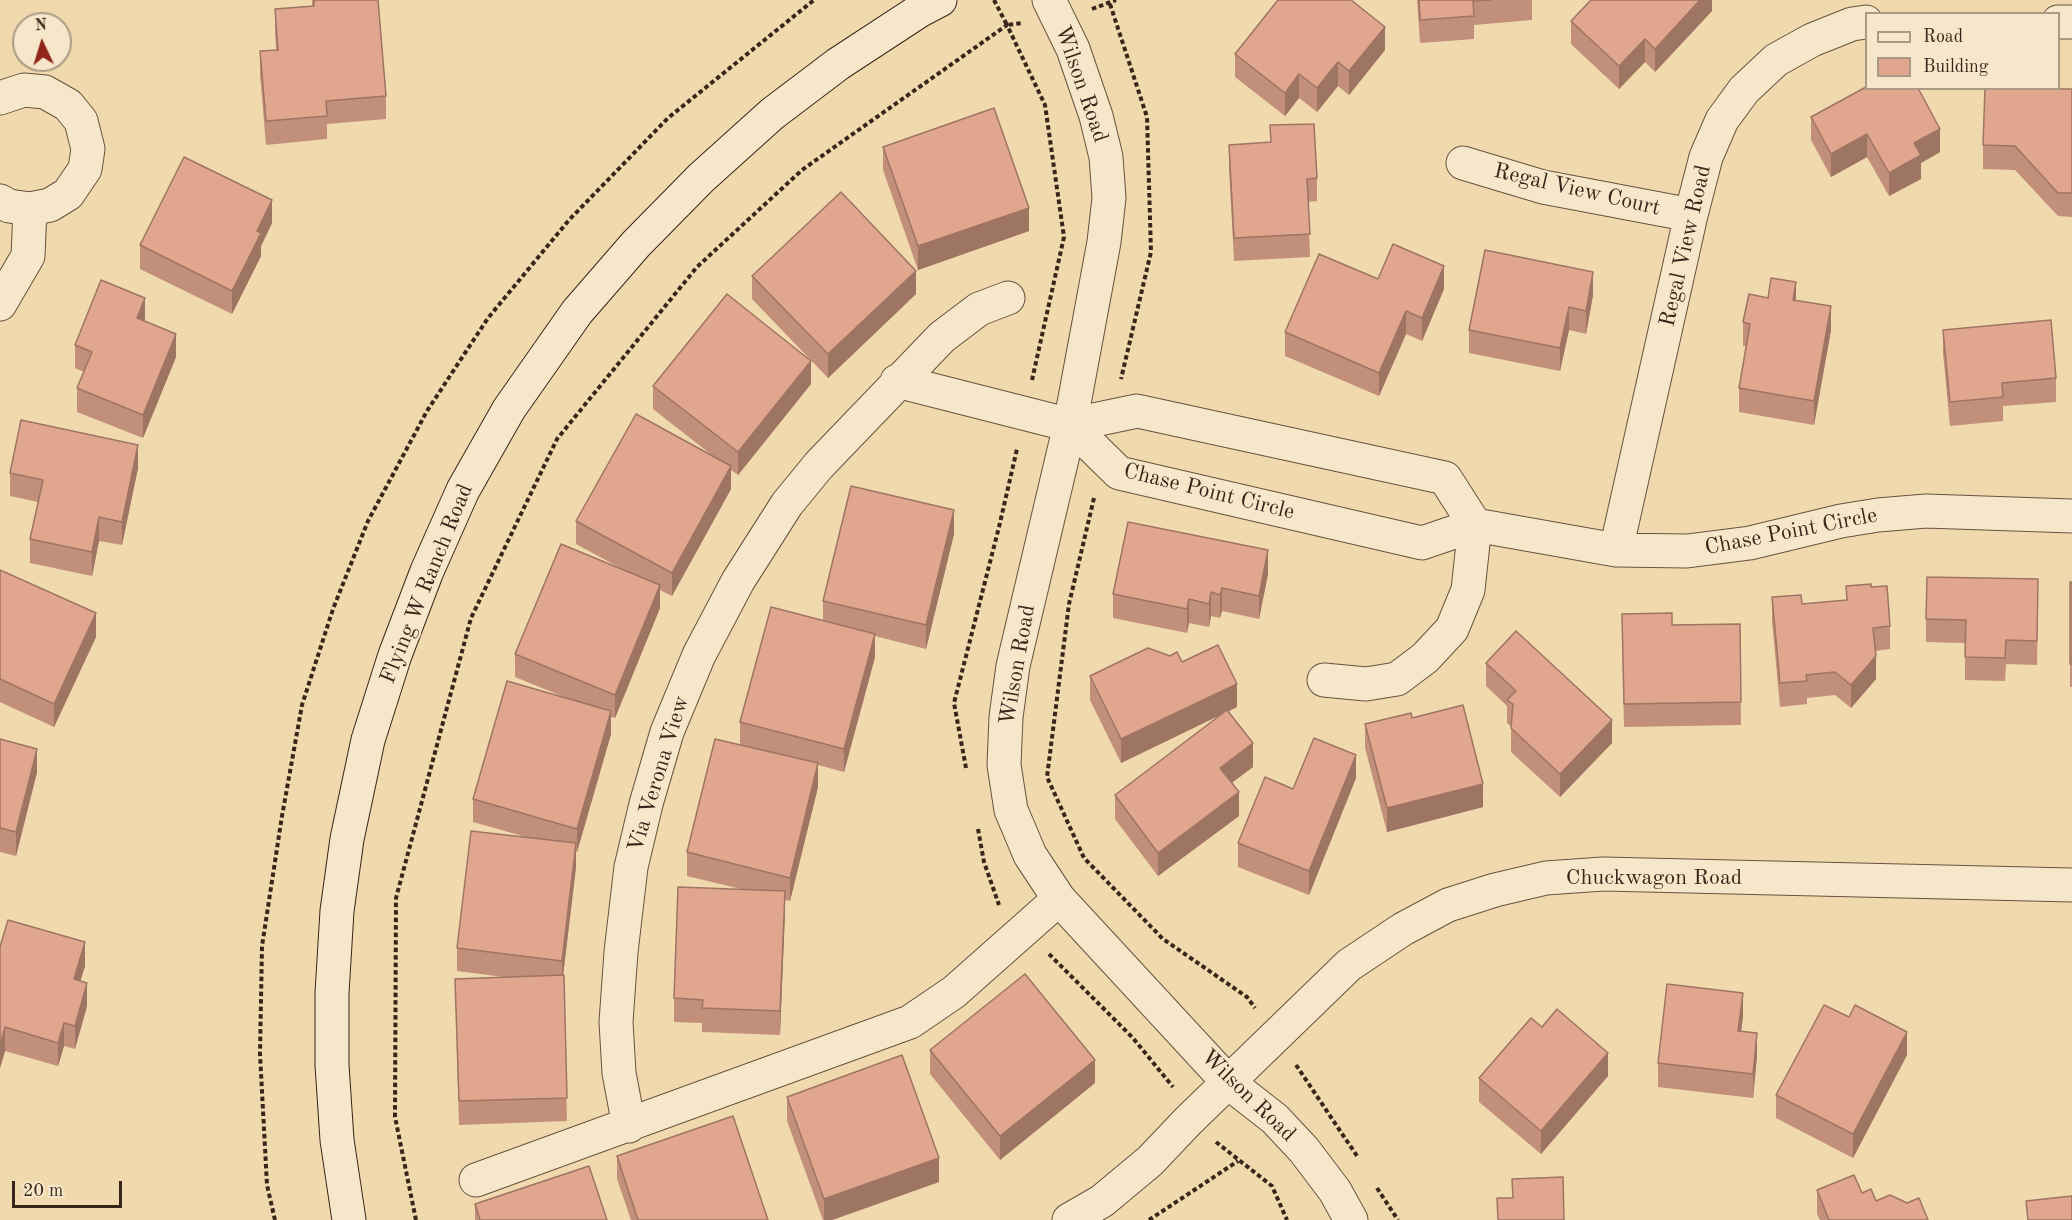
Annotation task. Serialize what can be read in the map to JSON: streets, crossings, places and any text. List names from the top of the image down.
{
  "streets": {
    "street": [
      "Wilson Road",
      "Regal View Court",
      "Regal View Road",
      "Chase Point Circle",
      "Flying W Ranch Road",
      "Via Verona View",
      "Chuckwagon Road"
    ]
  },
  "crossings": [
    ["Wilson Road", "Chase Point Circle"],
    ["Wilson Road", "Chuckwagon Road"],
    ["Regal View Court", "Regal View Road"],
    ["Regal View Road", "Chase Point Circle"]
  ],
  "legend": ["Road", "Building"],
  "scale_bar": "20 m",
  "north": "top"
}
